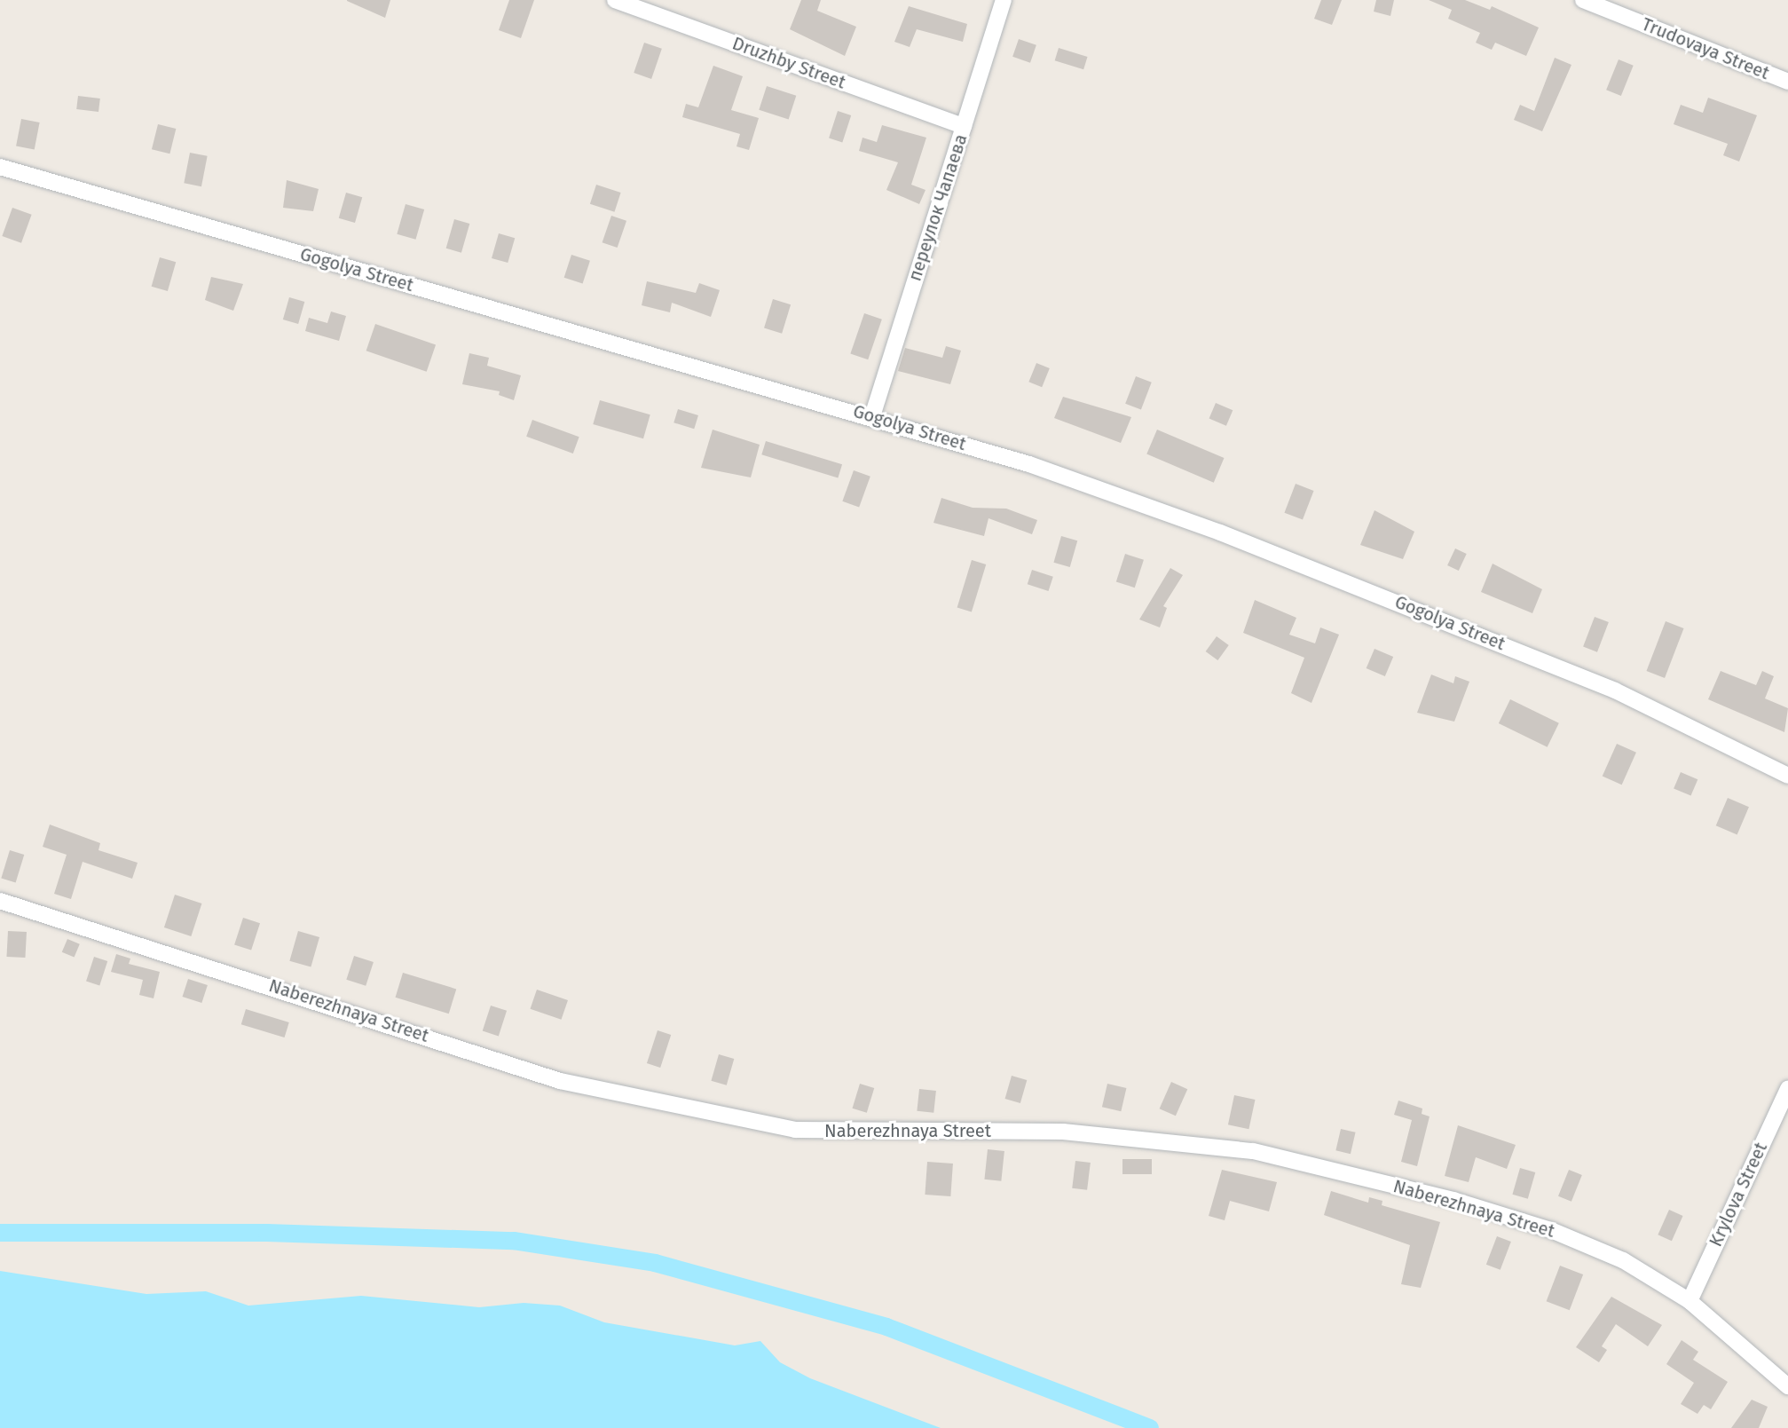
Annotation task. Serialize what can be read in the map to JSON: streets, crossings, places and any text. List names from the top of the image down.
{
  "streets": {
    "street": [
      "Trudovaya Street",
      "Druzhby Street",
      "переулок Чапаева",
      "Gogolya Street",
      "Naberezhnaya Street",
      "Krylova Street"
    ]
  },
  "crossings": [
    ["Druzhby Street", "переулок Чапаева"],
    ["переулок Чапаева", "Gogolya Street"],
    ["Naberezhnaya Street", "Krylova Street"]
  ]
}
